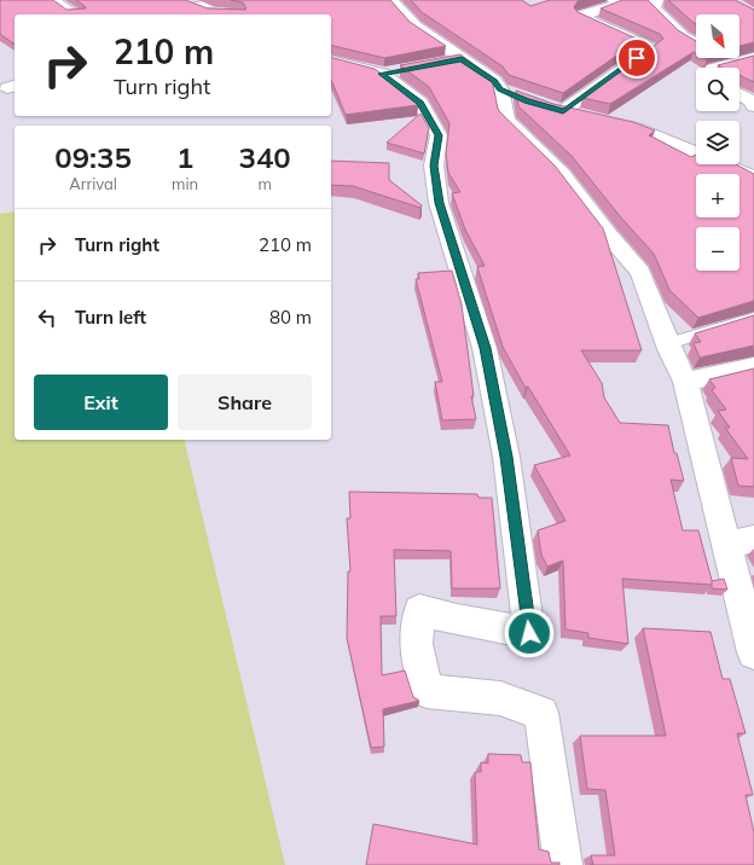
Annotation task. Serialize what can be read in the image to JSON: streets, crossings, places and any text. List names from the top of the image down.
{
  "north": "bottom right",
  "page": {
    "map_buttons": ["+", "−"],
    "turn": ["210 m", "Turn right"],
    "eta": [
      "09:35",
      "Arrival",
      "1",
      "min",
      "340",
      "m"
    ],
    "list": [
      {
        "name": "Turn right",
        "value": "210 m"
      },
      {
        "name": "Turn left",
        "value": "80 m"
      }
    ],
    "buttons": ["Exit", "Share"]
  }
}
